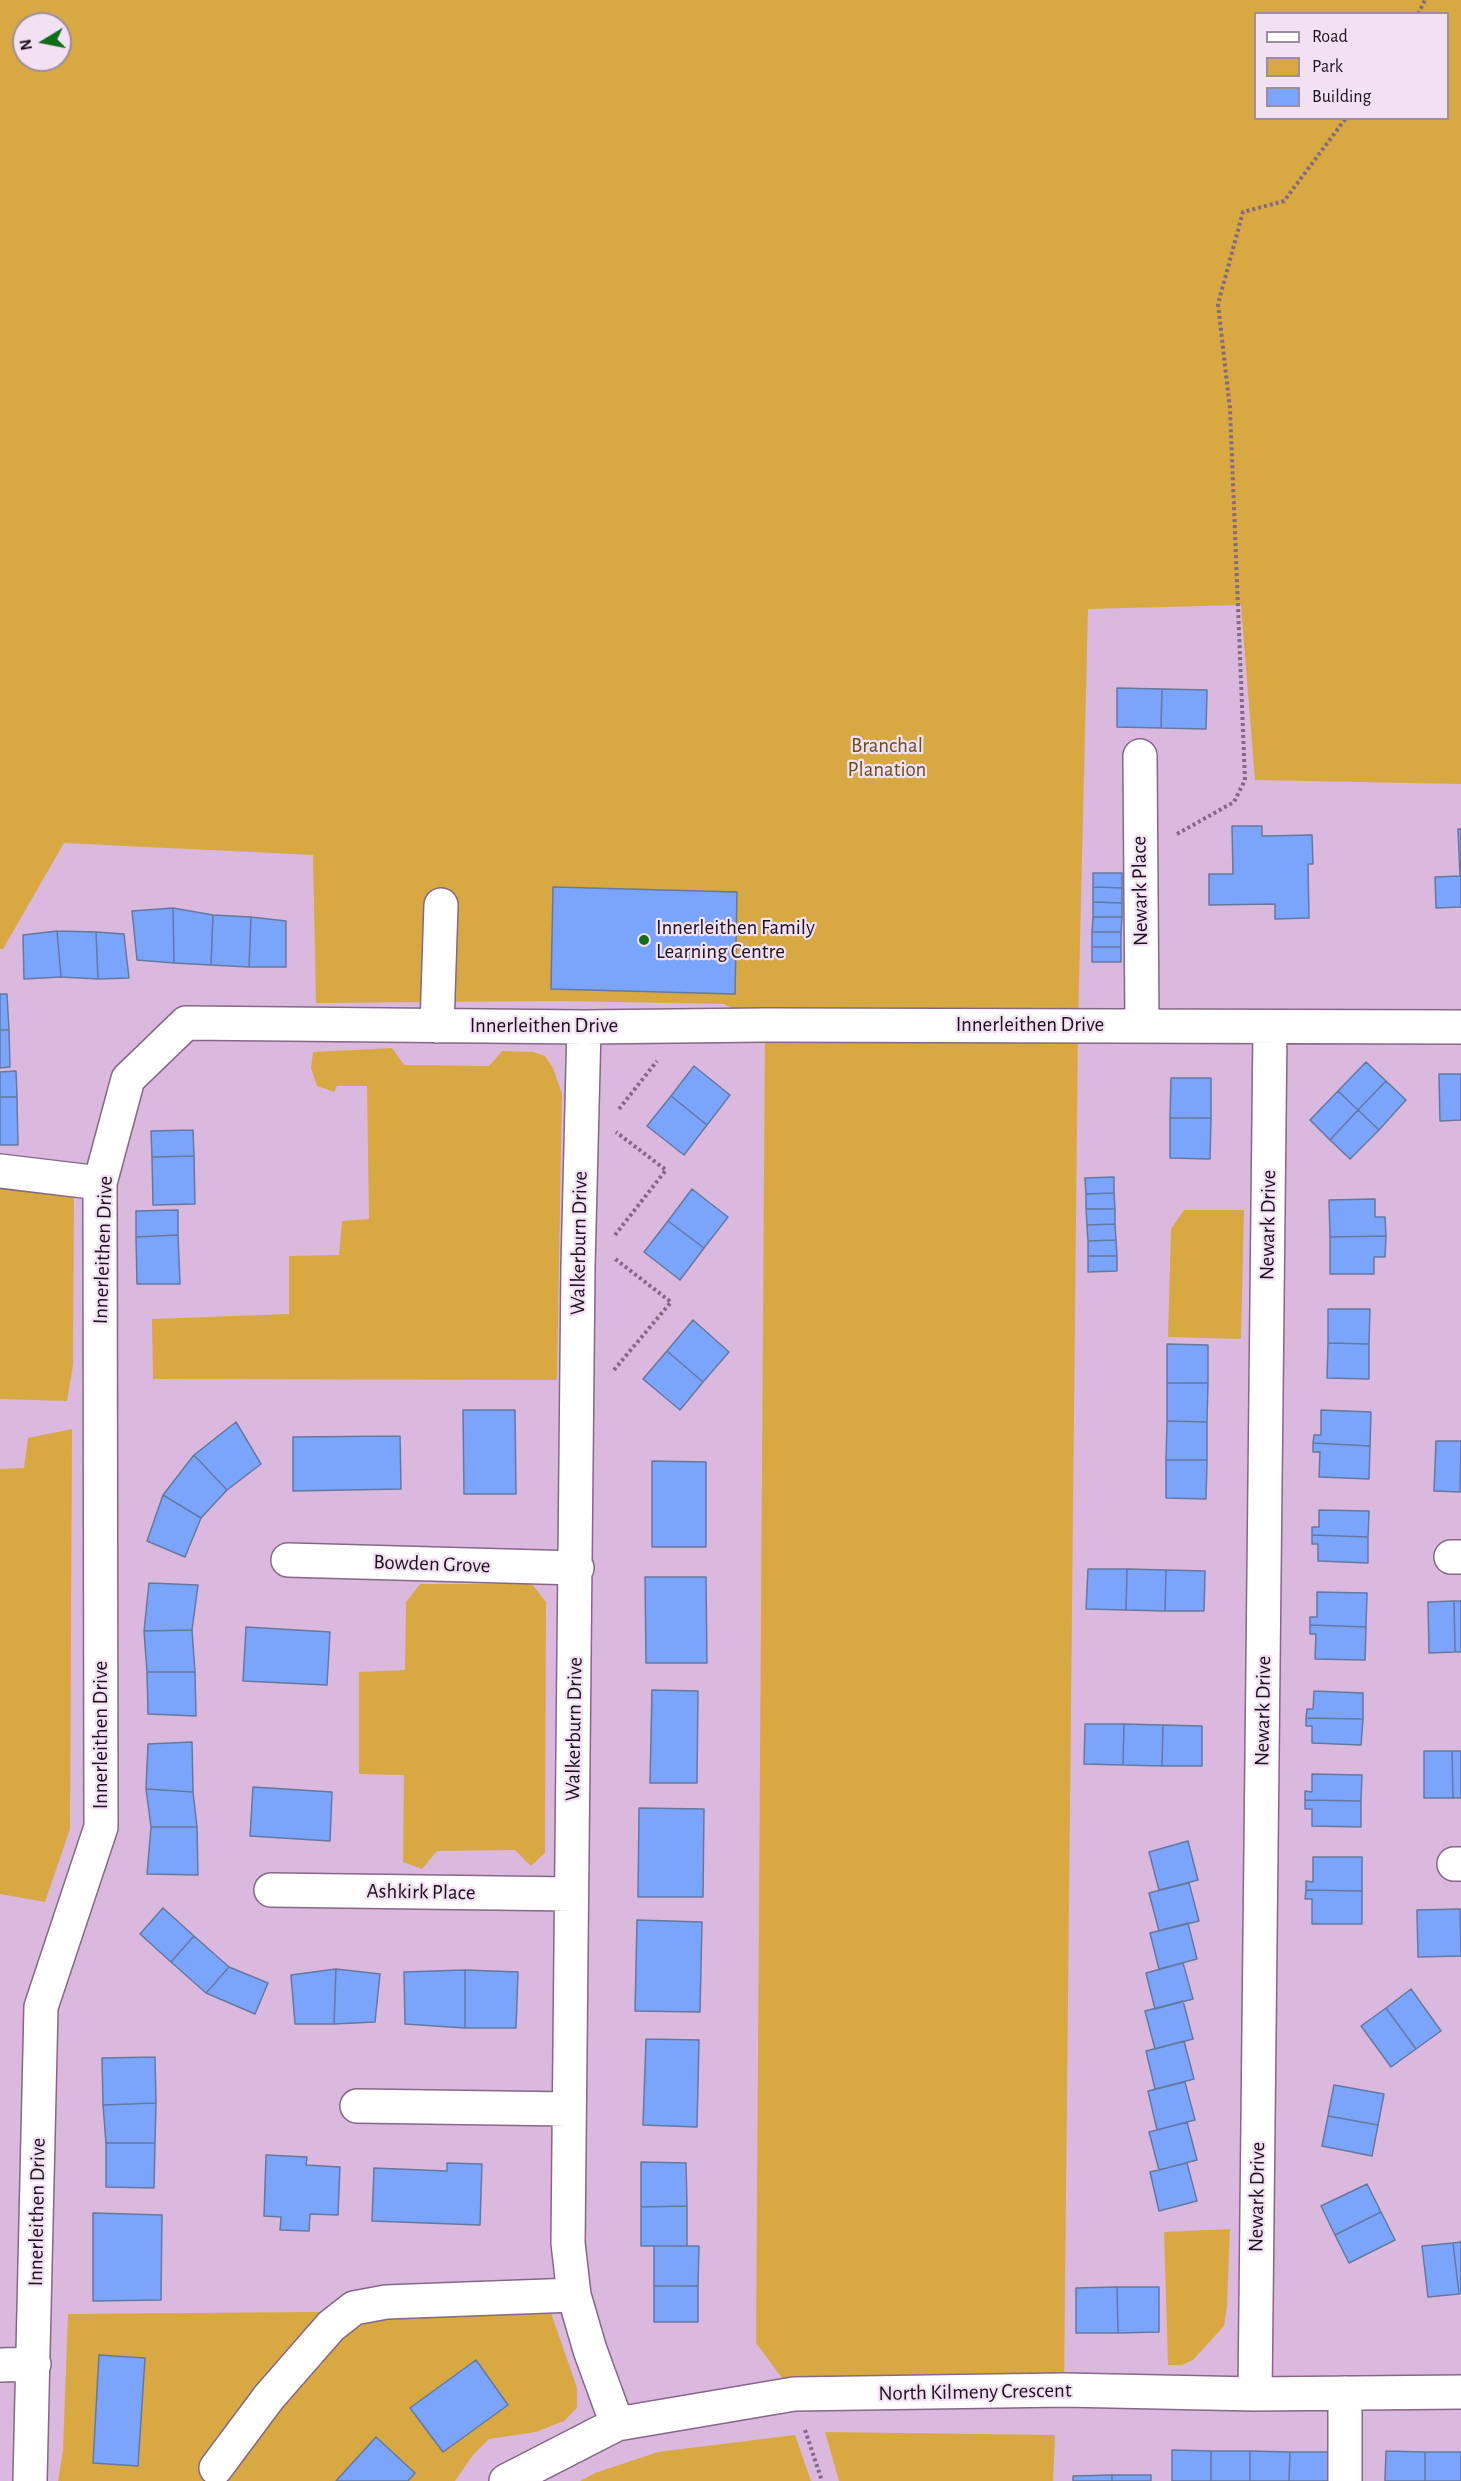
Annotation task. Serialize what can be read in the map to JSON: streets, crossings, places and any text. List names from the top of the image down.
{
  "streets": {
    "street": [
      "Newark Place",
      "Innerleithen Drive",
      "Newark Drive",
      "Walkerburn Drive",
      "Bowden Grove",
      "Ashkirk Place",
      "North Kilmeny Crescent"
    ]
  },
  "crossings": [
    ["Newark Place", "Innerleithen Drive"],
    ["Innerleithen Drive", "Newark Drive"],
    ["Innerleithen Drive", "Walkerburn Drive"],
    ["Newark Drive", "North Kilmeny Crescent"],
    ["Walkerburn Drive", "Bowden Grove"],
    ["Walkerburn Drive", "Ashkirk Place"],
    ["Walkerburn Drive", "North Kilmeny Crescent"]
  ],
  "parks": ["Branchal Planation"],
  "places": ["Innerleithen Family Learning Centre"],
  "legend": ["Road", "Park", "Building"],
  "north": "left"
}
